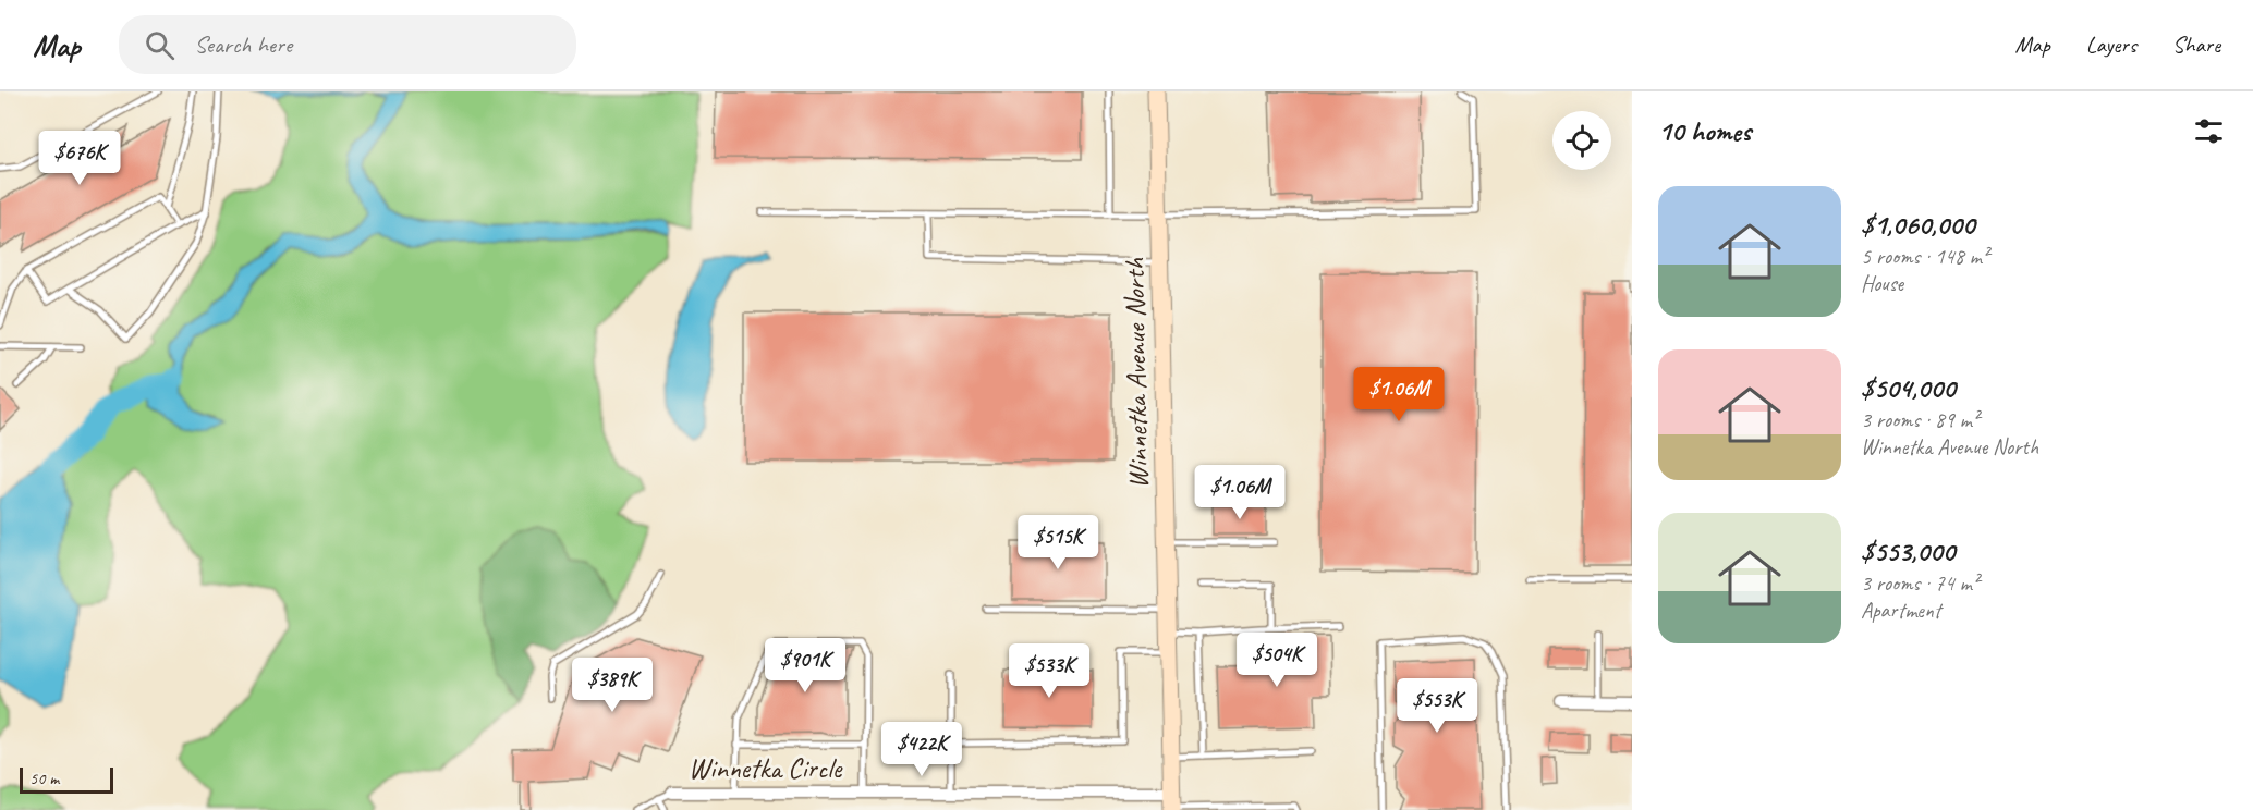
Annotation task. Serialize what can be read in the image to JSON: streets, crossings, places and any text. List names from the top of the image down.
{
  "streets": {
    "street": ["Winnetka Avenue North", "Winnetka Circle"]
  },
  "crossings": [
    ["Winnetka Avenue North", "Winnetka Circle"]
  ],
  "scale_bar": "50 m",
  "page": {
    "header": "Map",
    "search": "Search here",
    "nav": ["Map", "Layers", "Share"],
    "heading": "10 homes",
    "price": [
      "$676K",
      "$1.06M",
      "$1.06M",
      "$515K",
      "$504K",
      "$901K",
      "$533K",
      "$389K",
      "$553K",
      "$422K"
    ],
    "list": [
      {
        "name": "$1,060,000",
        "note": "5 rooms · 148 m² · House"
      },
      {
        "name": "$504,000",
        "note": "3 rooms · 89 m² · Winnetka Avenue North"
      },
      {
        "name": "$553,000",
        "note": "3 rooms · 74 m² · Apartment"
      }
    ],
    "scale": "50 m"
  }
}
